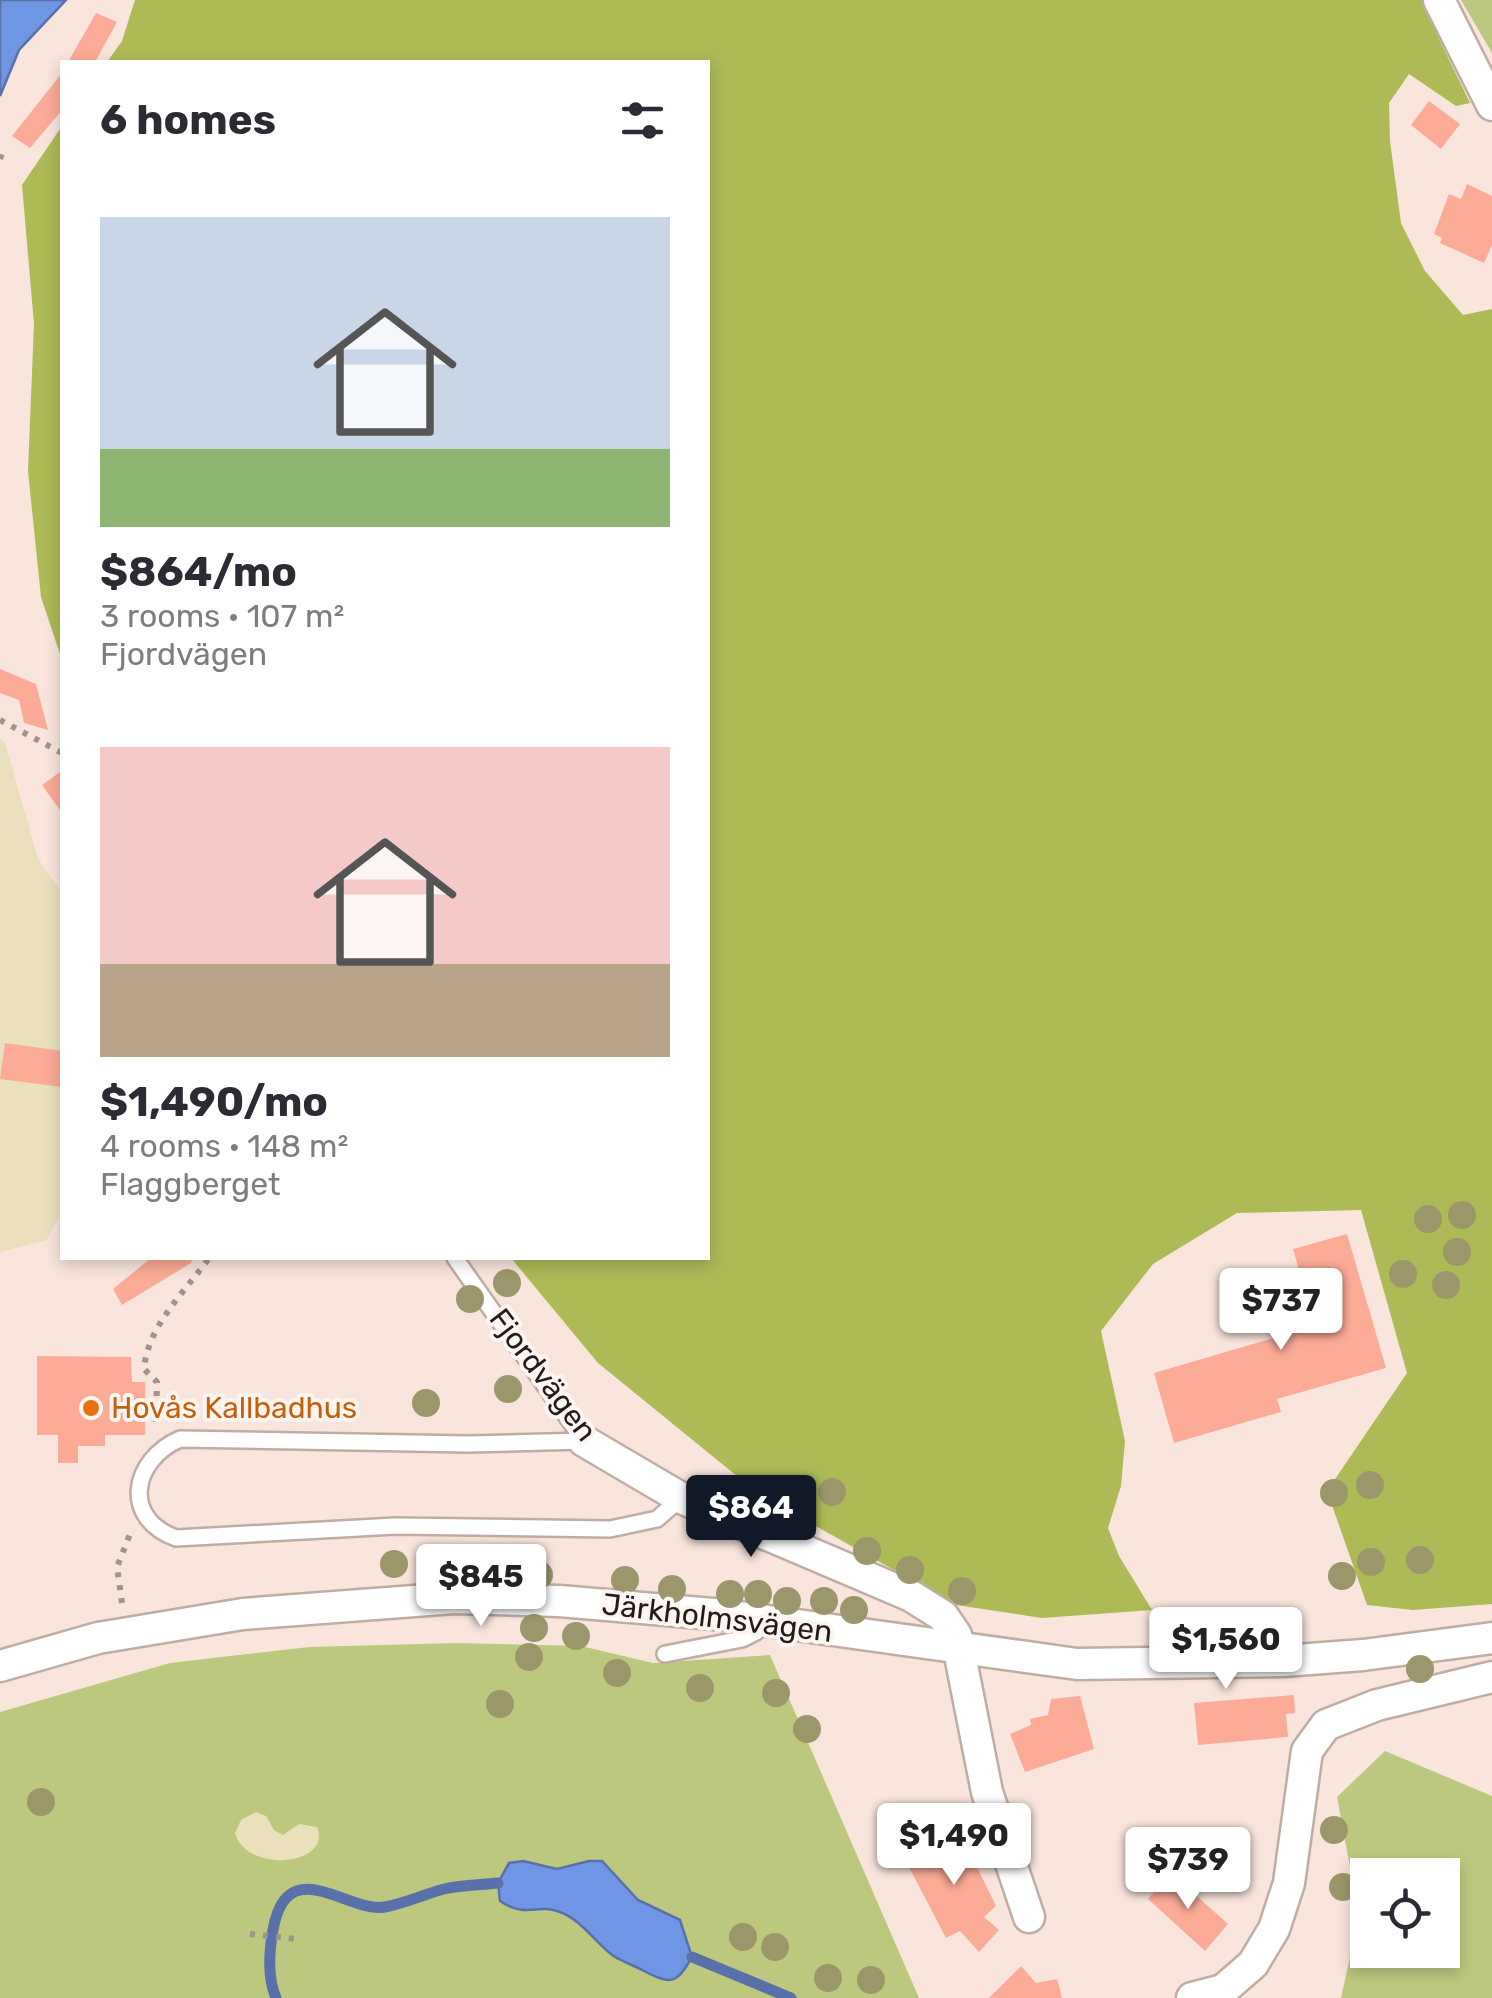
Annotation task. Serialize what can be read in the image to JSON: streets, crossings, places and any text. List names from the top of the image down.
{
  "streets": {
    "street": ["Fjordvägen", "Järkholmsvägen"]
  },
  "crossings": [
    ["Fjordvägen", "Järkholmsvägen"]
  ],
  "places": ["Hovås Kallbadhus"],
  "page": {
    "heading": "6 homes",
    "list": [
      {
        "name": "$864/mo",
        "note": "3 rooms · 107 m² · Fjordvägen"
      },
      {
        "name": "$1,490/mo",
        "note": "4 rooms · 148 m² · Flaggberget"
      }
    ],
    "price": [
      "$737",
      "$864",
      "$845",
      "$1,560",
      "$1,490",
      "$739"
    ]
  }
}
